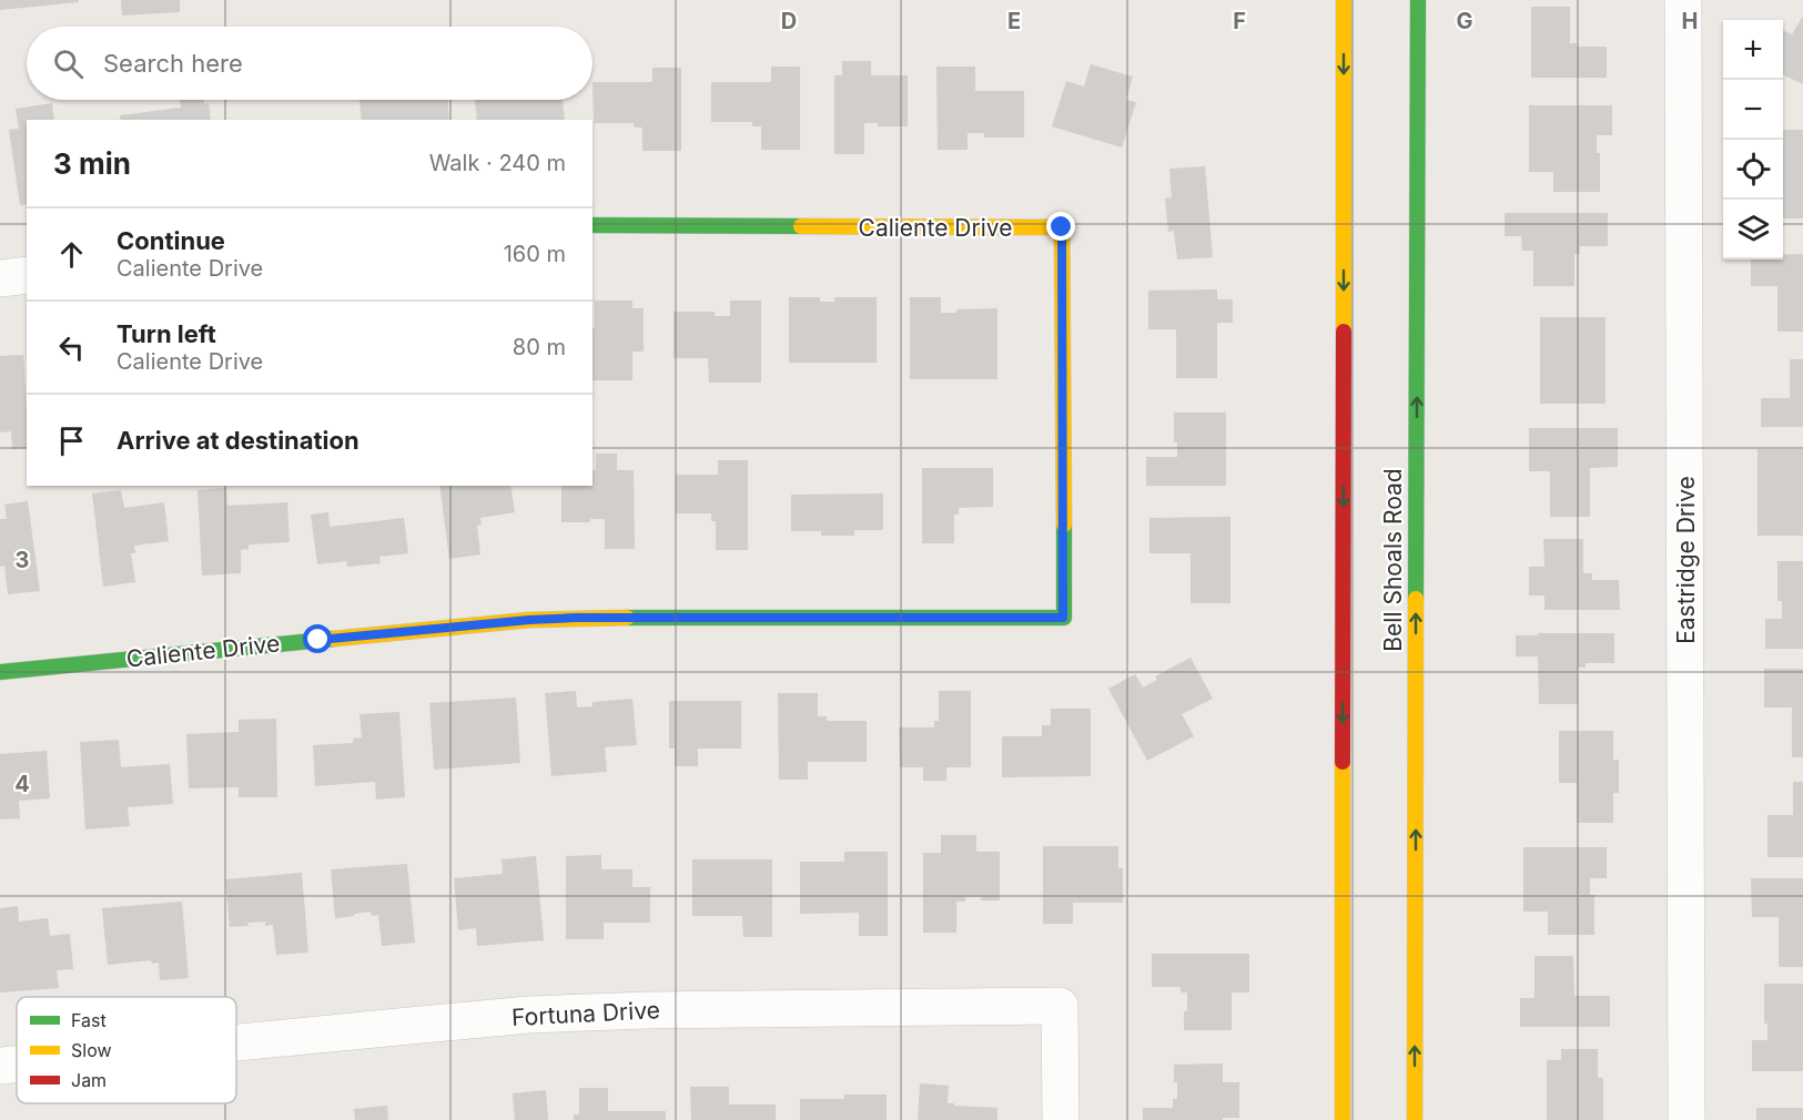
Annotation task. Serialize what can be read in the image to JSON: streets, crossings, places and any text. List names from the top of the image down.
{
  "streets": {
    "main road": ["Caliente Drive", "Bell Shoals Road"],
    "street": ["Eastridge Drive", "Fortuna Drive"]
  },
  "legend": ["Fast", "Slow", "Jam"],
  "page": {
    "map_buttons": ["+", "−"],
    "search": "Search here",
    "heading": ["3 min", "Walk · 240 m"],
    "list": [
      ["Continue", "Caliente Drive", "160 m"],
      ["Turn left", "Caliente Drive", "80 m"],
      "Arrive at destination"
    ]
  },
  "grid": {
    "columns": [
      "D",
      "E",
      "F",
      "G",
      "H"
    ],
    "rows": ["3", "4"]
  }
}
